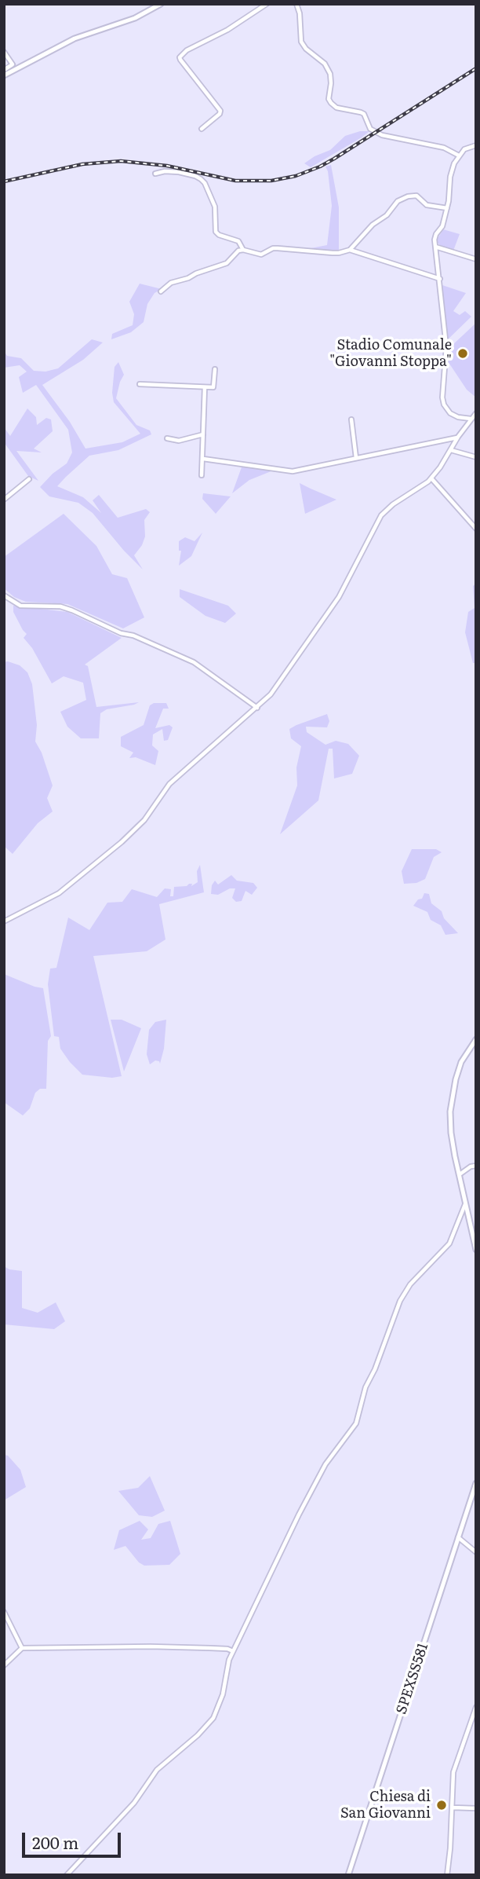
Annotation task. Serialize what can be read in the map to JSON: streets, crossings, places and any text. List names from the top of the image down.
{
  "streets": {
    "main road": ["SPEXSS581"]
  },
  "places": ["Stadio Comunale \"Giovanni Stoppa\"", "Chiesa di San Giovanni"],
  "scale_bar": "200 m"
}
